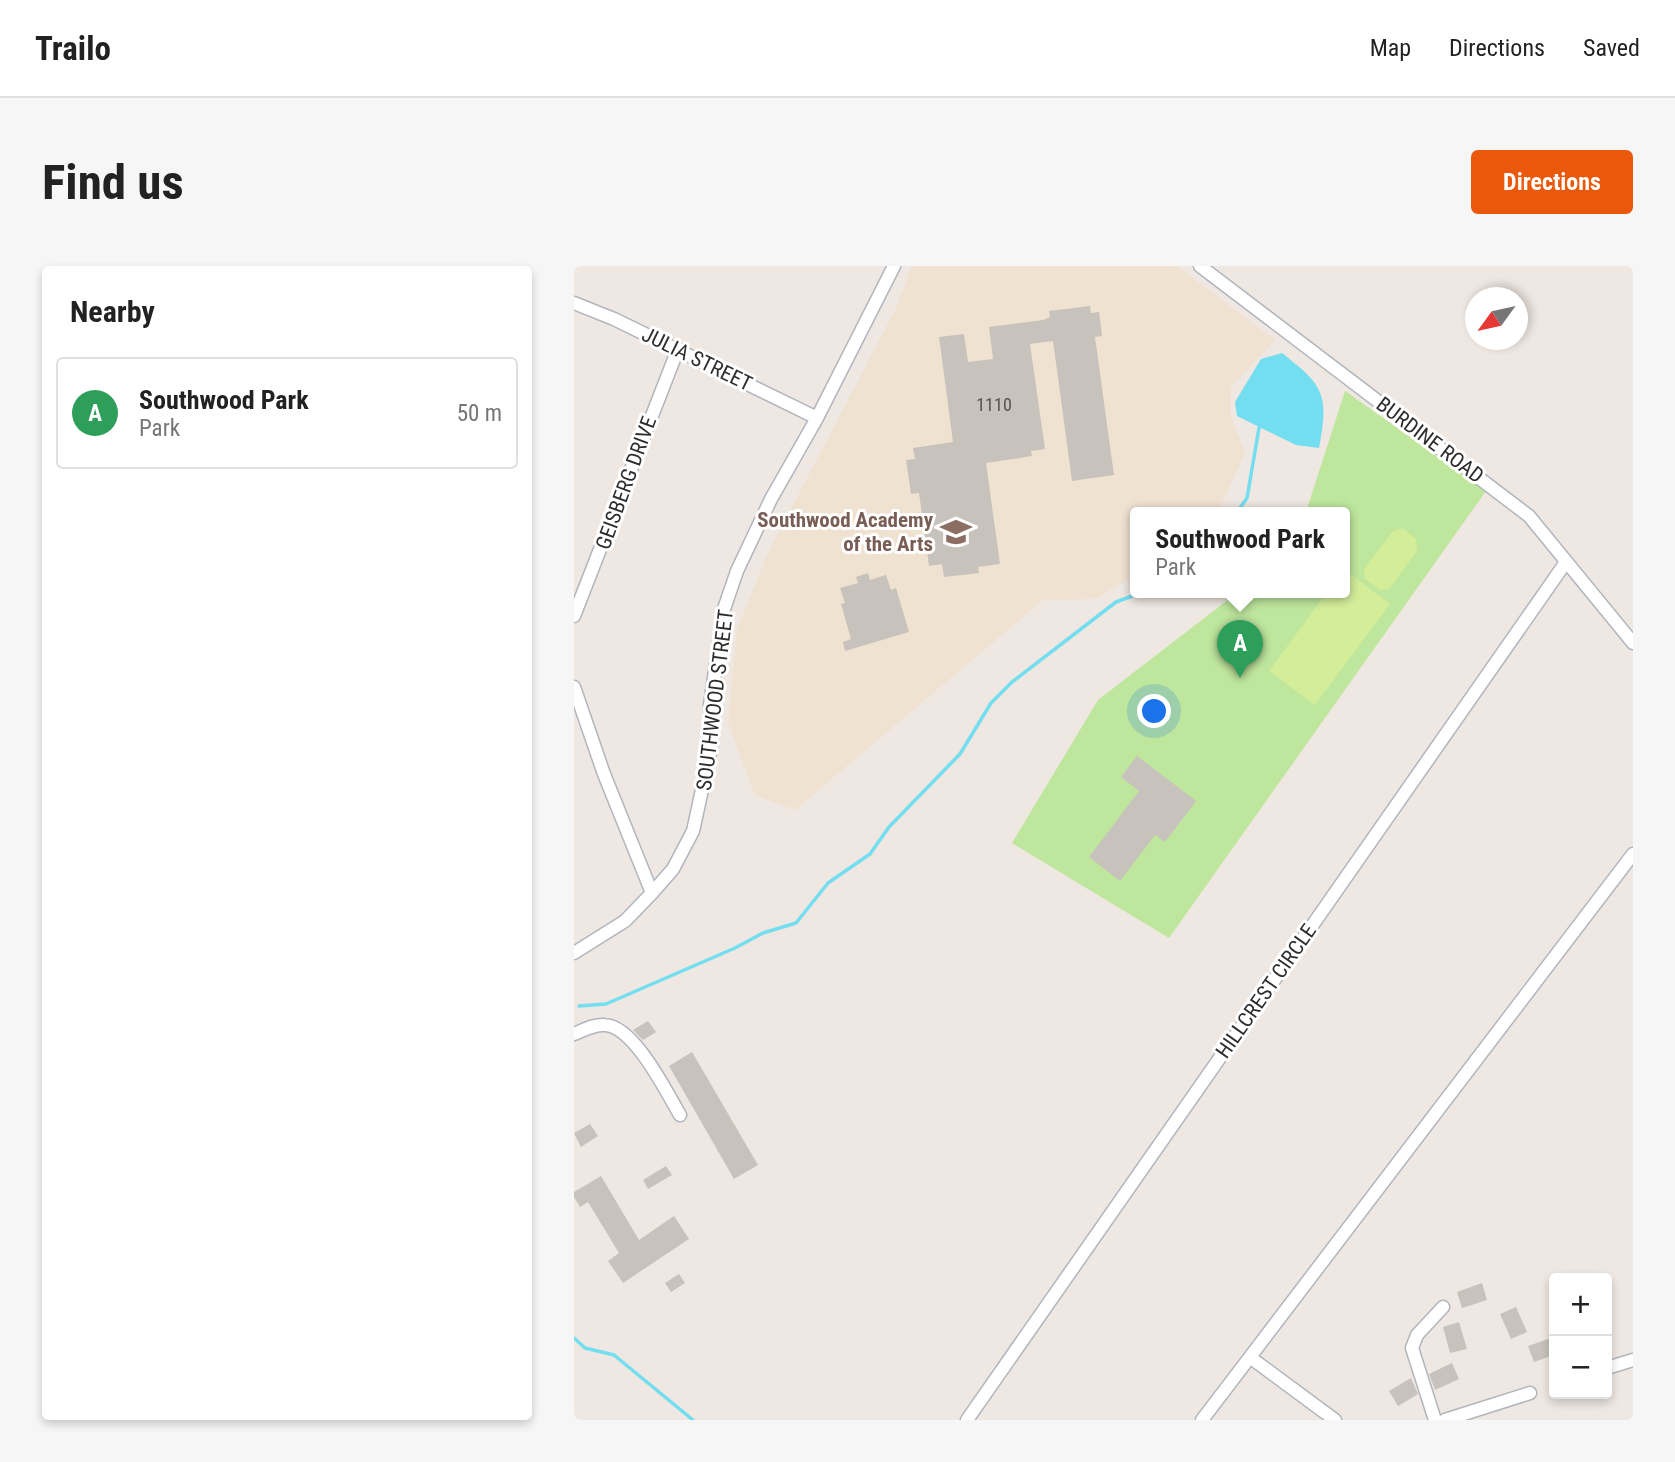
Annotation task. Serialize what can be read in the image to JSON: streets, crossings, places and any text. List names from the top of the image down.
{
  "streets": {
    "street": [
      "JULIA STREET",
      "BURDINE ROAD",
      "GEISBERG DRIVE",
      "SOUTHWOOD STREET",
      "HILLCREST CIRCLE"
    ]
  },
  "crossings": [
    ["JULIA STREET", "GEISBERG DRIVE"],
    ["JULIA STREET", "SOUTHWOOD STREET"],
    ["BURDINE ROAD", "HILLCREST CIRCLE"]
  ],
  "places": {
    "school or university": ["Southwood Academy of the Arts"]
  },
  "house_numbers": ["1110"],
  "north": "bottom left",
  "page": {
    "header": "Trailo",
    "nav": ["Map", "Directions", "Saved"],
    "buttons": "Directions",
    "title": "Find us",
    "heading": "Nearby",
    "list": [
      {
        "mark": "A",
        "name": "Southwood Park",
        "note": "Park",
        "value": "50 m"
      }
    ],
    "popup": ["Southwood Park", "Park"],
    "pins": "A",
    "map_buttons": ["+", "−"]
  }
}
